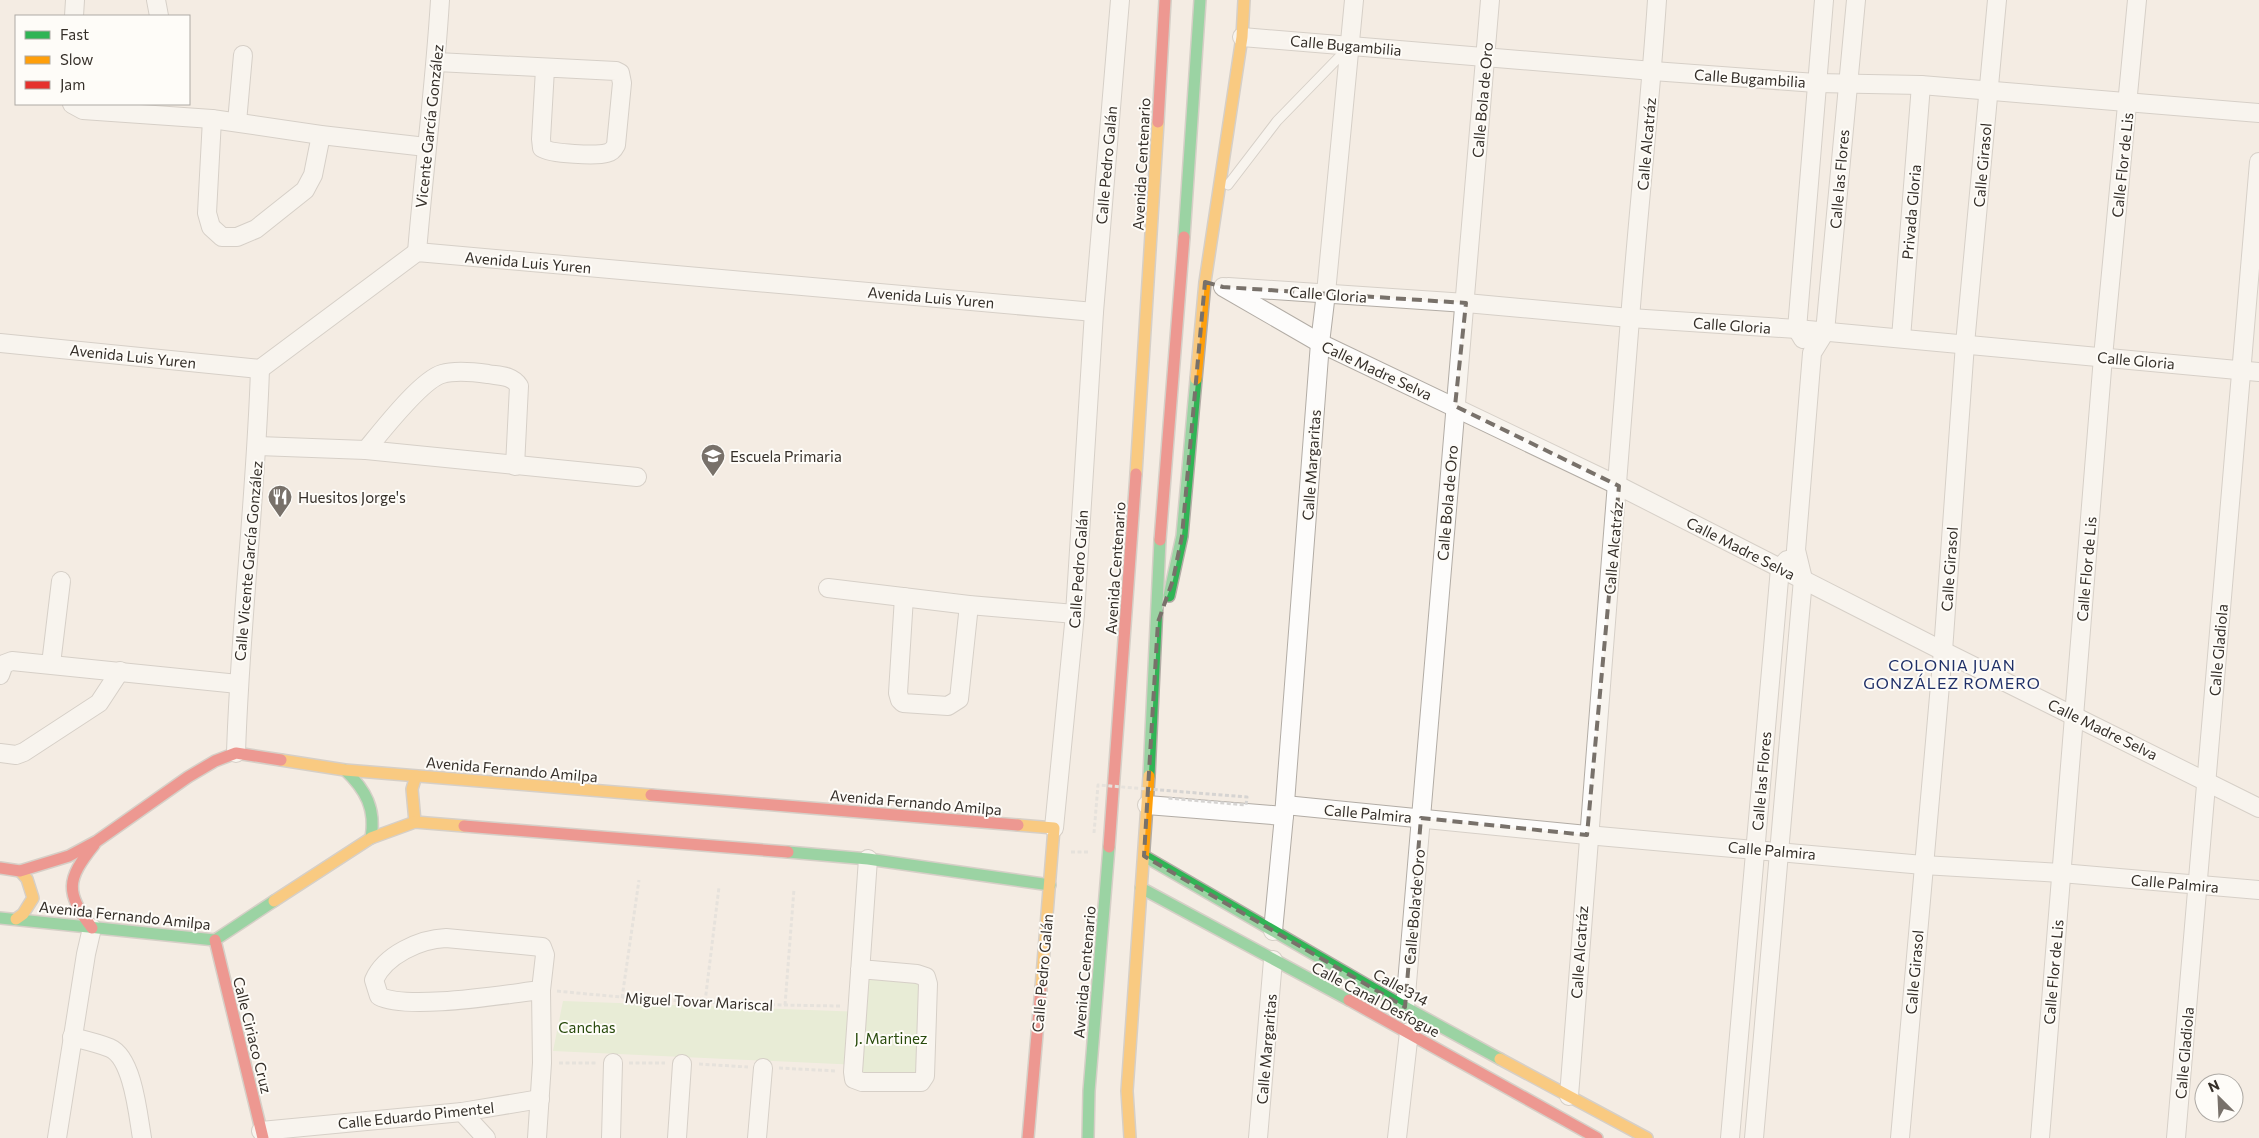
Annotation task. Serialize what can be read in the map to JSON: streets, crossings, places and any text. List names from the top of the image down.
{
  "streets": {
    "street": [
      "Calle Bugambilia",
      "Calle Bola de Oro",
      "Vicente García González",
      "Calle Alcatráz",
      "Avenida Centenario",
      "Calle Pedro Galán",
      "Calle Girasol",
      "Calle Flor de Lis",
      "Calle las Flores",
      "Privada Gloria",
      "Avenida Luis Yuren",
      "Calle Gloria",
      "Calle Madre Selva",
      "Calle Margaritas",
      "Calle Vicente García González",
      "Calle Gladiola",
      "Avenida Fernando Amilpa",
      "Calle Palmira",
      "Calle 314",
      "Calle Canal Desfogue",
      "Calle Ciriaco Cruz",
      "Calle Eduardo Pimentel"
    ],
    "path": ["Miguel Tovar Mariscal"]
  },
  "crossings": [
    ["Calle Bugambilia", "Calle Bola de Oro"],
    ["Calle Bugambilia", "Calle Alcatráz"],
    ["Calle Bugambilia", "Calle Girasol"],
    ["Calle Bugambilia", "Calle Flor de Lis"],
    ["Calle Bugambilia", "Calle las Flores"],
    ["Calle Bugambilia", "Privada Gloria"],
    ["Calle Bugambilia", "Calle Margaritas"],
    ["Calle Bola de Oro", "Calle Gloria"],
    ["Calle Bola de Oro", "Calle Madre Selva"],
    ["Calle Bola de Oro", "Calle Palmira"],
    ["Calle Bola de Oro", "Calle 314"],
    ["Vicente García González", "Avenida Luis Yuren"],
    ["Calle Alcatráz", "Calle Gloria"],
    ["Calle Alcatráz", "Calle Madre Selva"],
    ["Calle Alcatráz", "Calle Palmira"],
    ["Calle Alcatráz", "Calle 314"],
    ["Calle Pedro Galán", "Avenida Luis Yuren"],
    ["Calle Pedro Galán", "Avenida Fernando Amilpa"],
    ["Calle Girasol", "Calle Gloria"],
    ["Calle Girasol", "Calle Madre Selva"],
    ["Calle Girasol", "Calle Palmira"],
    ["Calle Flor de Lis", "Calle Gloria"],
    ["Calle Flor de Lis", "Calle Madre Selva"],
    ["Calle Flor de Lis", "Calle Palmira"],
    ["Calle las Flores", "Calle Gloria"],
    ["Calle las Flores", "Calle Madre Selva"],
    ["Calle las Flores", "Calle Palmira"],
    ["Privada Gloria", "Calle Gloria"],
    ["Avenida Luis Yuren", "Calle Vicente García González"],
    ["Calle Gloria", "Calle Madre Selva"],
    ["Calle Gloria", "Calle Margaritas"],
    ["Calle Gloria", "Calle Gladiola"],
    ["Calle Madre Selva", "Calle Margaritas"],
    ["Calle Madre Selva", "Calle Gladiola"],
    ["Calle Margaritas", "Calle Palmira"],
    ["Calle Margaritas", "Calle 314"],
    ["Calle Margaritas", "Calle Canal Desfogue"],
    ["Calle Vicente García González", "Avenida Fernando Amilpa"],
    ["Calle Gladiola", "Calle Palmira"],
    ["Avenida Fernando Amilpa", "Calle Ciriaco Cruz"],
    ["Calle Ciriaco Cruz", "Calle Eduardo Pimentel"]
  ],
  "districts": ["COLONIA JUAN GONZÁLEZ ROMERO"],
  "parks": ["Canchas", "J. Martinez"],
  "places": {
    "school or university": ["Escuela Primaria"],
    "restaurant": ["Huesitos Jorge's"]
  },
  "legend": ["Fast", "Slow", "Jam"],
  "north": "top left"
}
